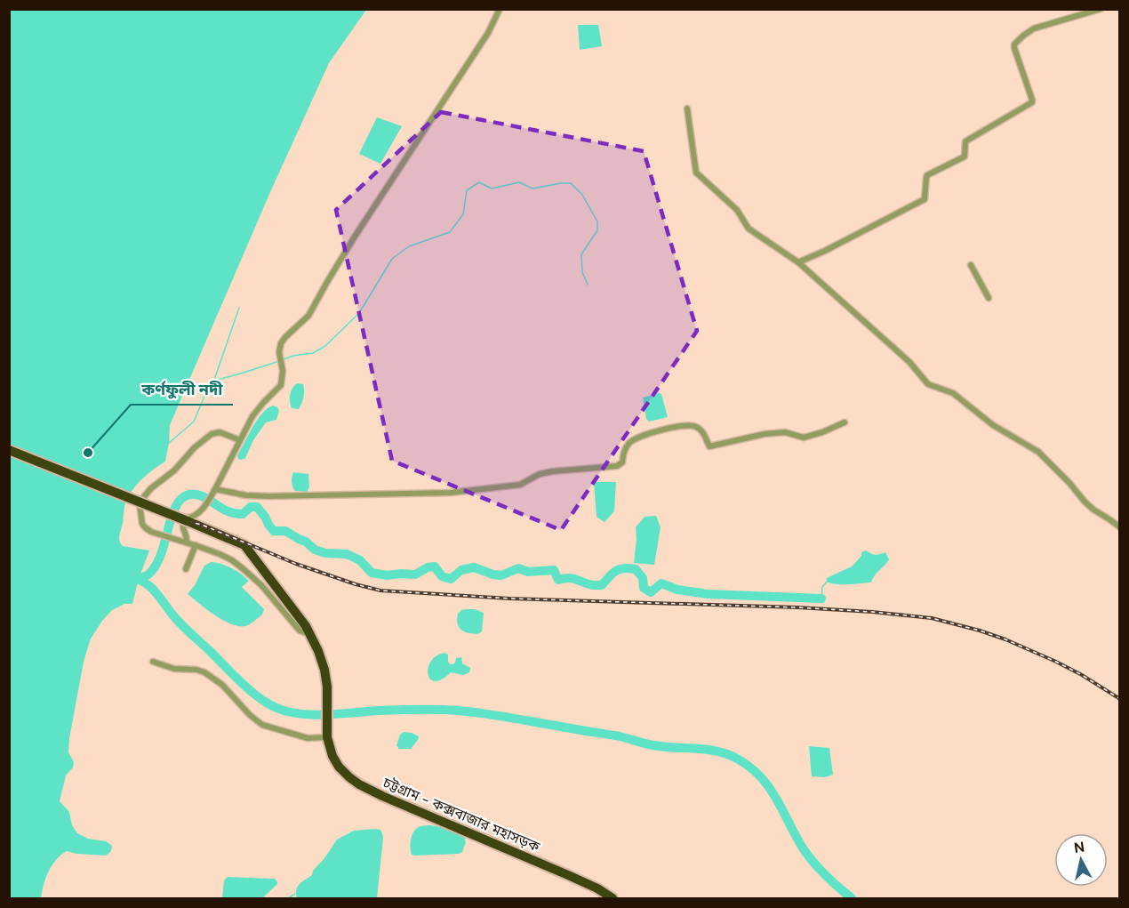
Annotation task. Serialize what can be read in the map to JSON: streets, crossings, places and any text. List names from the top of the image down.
{
  "streets": {
    "highway": ["চট্টগ্রাম - কক্সবাজার মহাসড়ক"]
  },
  "places": ["কর্ণফুলী নদী"],
  "north": "top"
}
